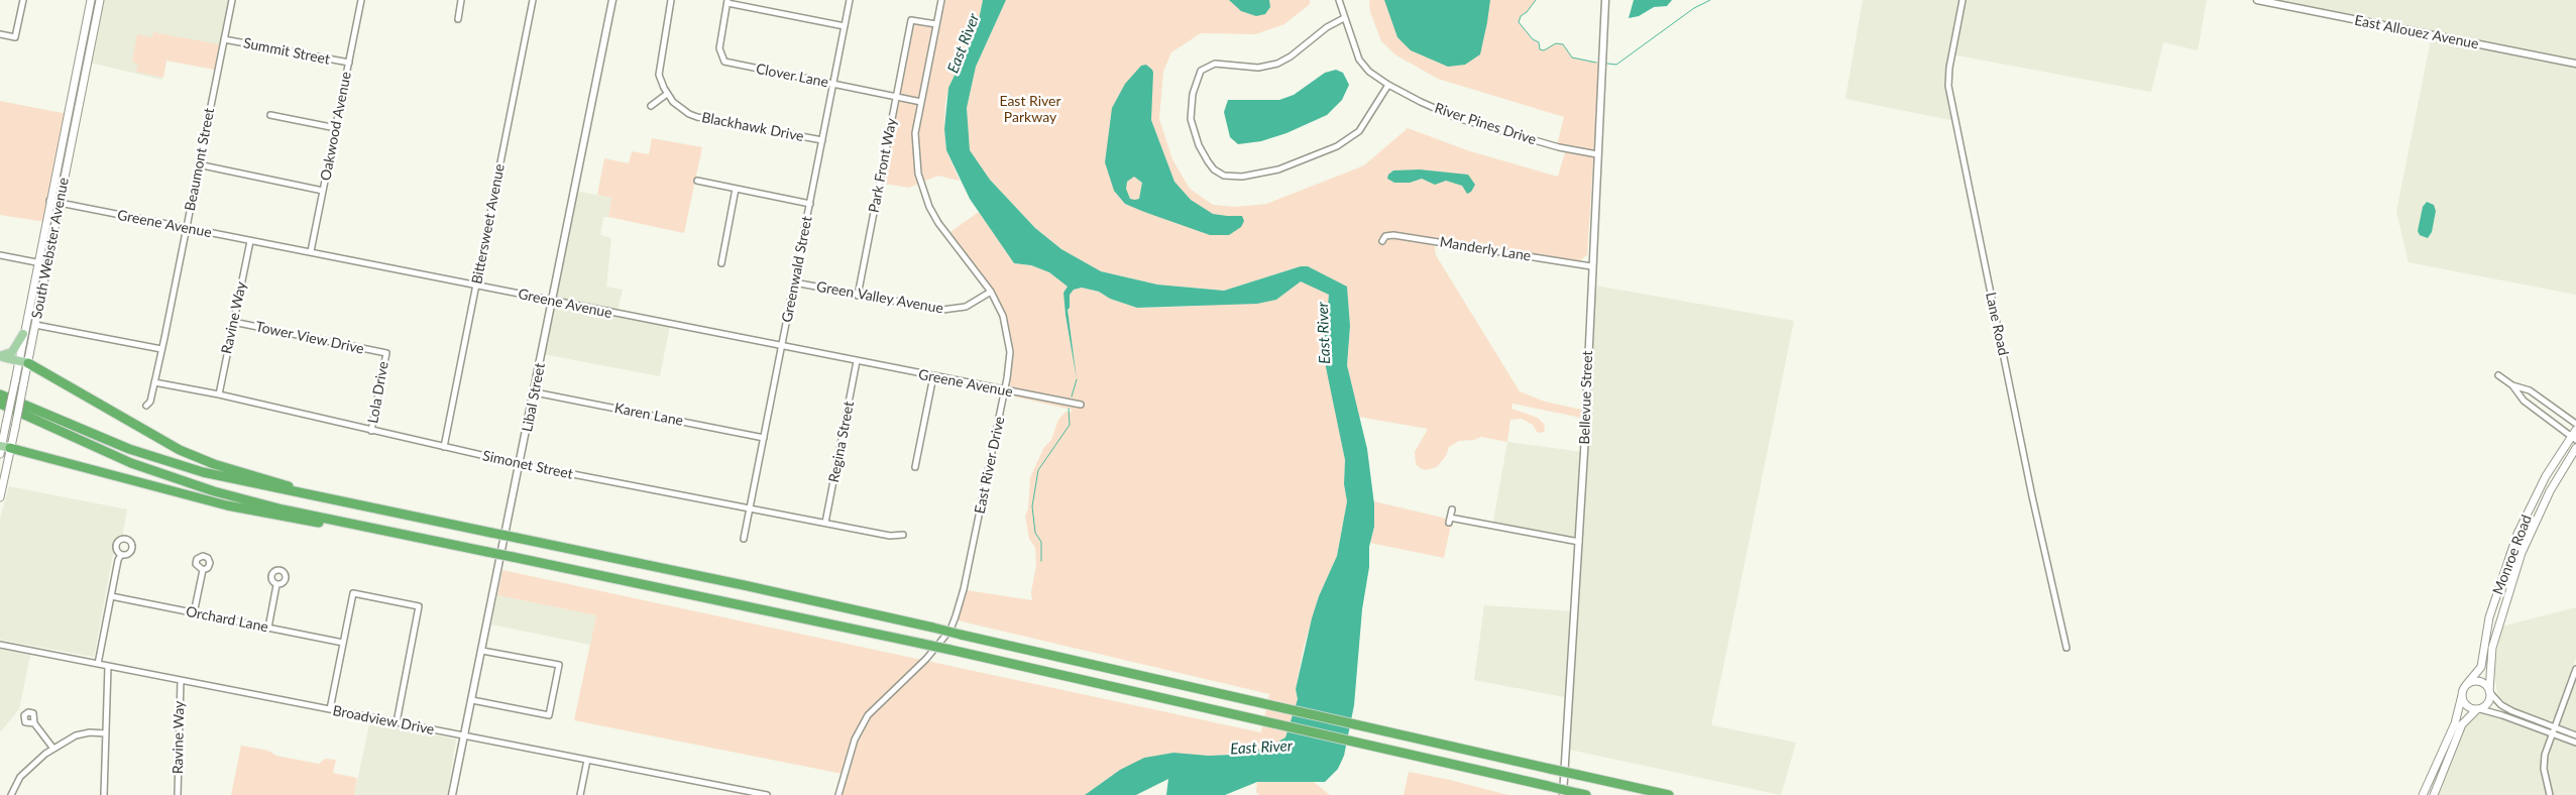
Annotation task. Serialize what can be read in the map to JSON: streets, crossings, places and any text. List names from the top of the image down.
{
  "streets": {
    "main road": ["South Webster Avenue", "Monroe Road"],
    "street": [
      "East Allouez Avenue",
      "Summit Street",
      "Clover Lane",
      "River Pines Drive",
      "Oakwood Avenue",
      "Blackhawk Drive",
      "Beaumont Street",
      "Park Front Way",
      "Greene Avenue",
      "Bittersweet Avenue",
      "Manderly Lane",
      "Greenwald Street",
      "Green Valley Avenue",
      "Ravine Way",
      "Lane Road",
      "Tower View Drive",
      "Lola Drive",
      "Libal Street",
      "Bellevue Street",
      "Karen Lane",
      "Regina Street",
      "Simonet Street",
      "East River Drive",
      "Orchard Lane",
      "Broadview Drive"
    ]
  },
  "crossings": [
    ["Summit Street", "Oakwood Avenue"],
    ["Summit Street", "Beaumont Street"],
    ["Clover Lane", "Park Front Way"],
    ["Clover Lane", "Greenwald Street"],
    ["Clover Lane", "East River Drive"],
    ["River Pines Drive", "Bellevue Street"],
    ["Oakwood Avenue", "Greene Avenue"],
    ["Blackhawk Drive", "Greenwald Street"],
    ["Beaumont Street", "Greene Avenue"],
    ["Beaumont Street", "Simonet Street"],
    ["Park Front Way", "Green Valley Avenue"],
    ["Park Front Way", "East River Drive"],
    ["Greene Avenue", "Bittersweet Avenue"],
    ["Greene Avenue", "South Webster Avenue"],
    ["Greene Avenue", "Greenwald Street"],
    ["Greene Avenue", "Ravine Way"],
    ["Greene Avenue", "Libal Street"],
    ["Greene Avenue", "Regina Street"],
    ["Greene Avenue", "East River Drive"],
    ["Bittersweet Avenue", "Simonet Street"],
    ["Manderly Lane", "Bellevue Street"],
    ["Greenwald Street", "Green Valley Avenue"],
    ["Greenwald Street", "Karen Lane"],
    ["Greenwald Street", "Simonet Street"],
    ["Green Valley Avenue", "East River Drive"],
    ["Ravine Way", "Tower View Drive"],
    ["Ravine Way", "Simonet Street"],
    ["Ravine Way", "Broadview Drive"],
    ["Tower View Drive", "Lola Drive"],
    ["Lola Drive", "Simonet Street"],
    ["Libal Street", "Karen Lane"],
    ["Libal Street", "Simonet Street"],
    ["Libal Street", "Broadview Drive"],
    ["Regina Street", "Simonet Street"]
  ],
  "water": ["East River"],
  "parks": ["East River Parkway"]
}
